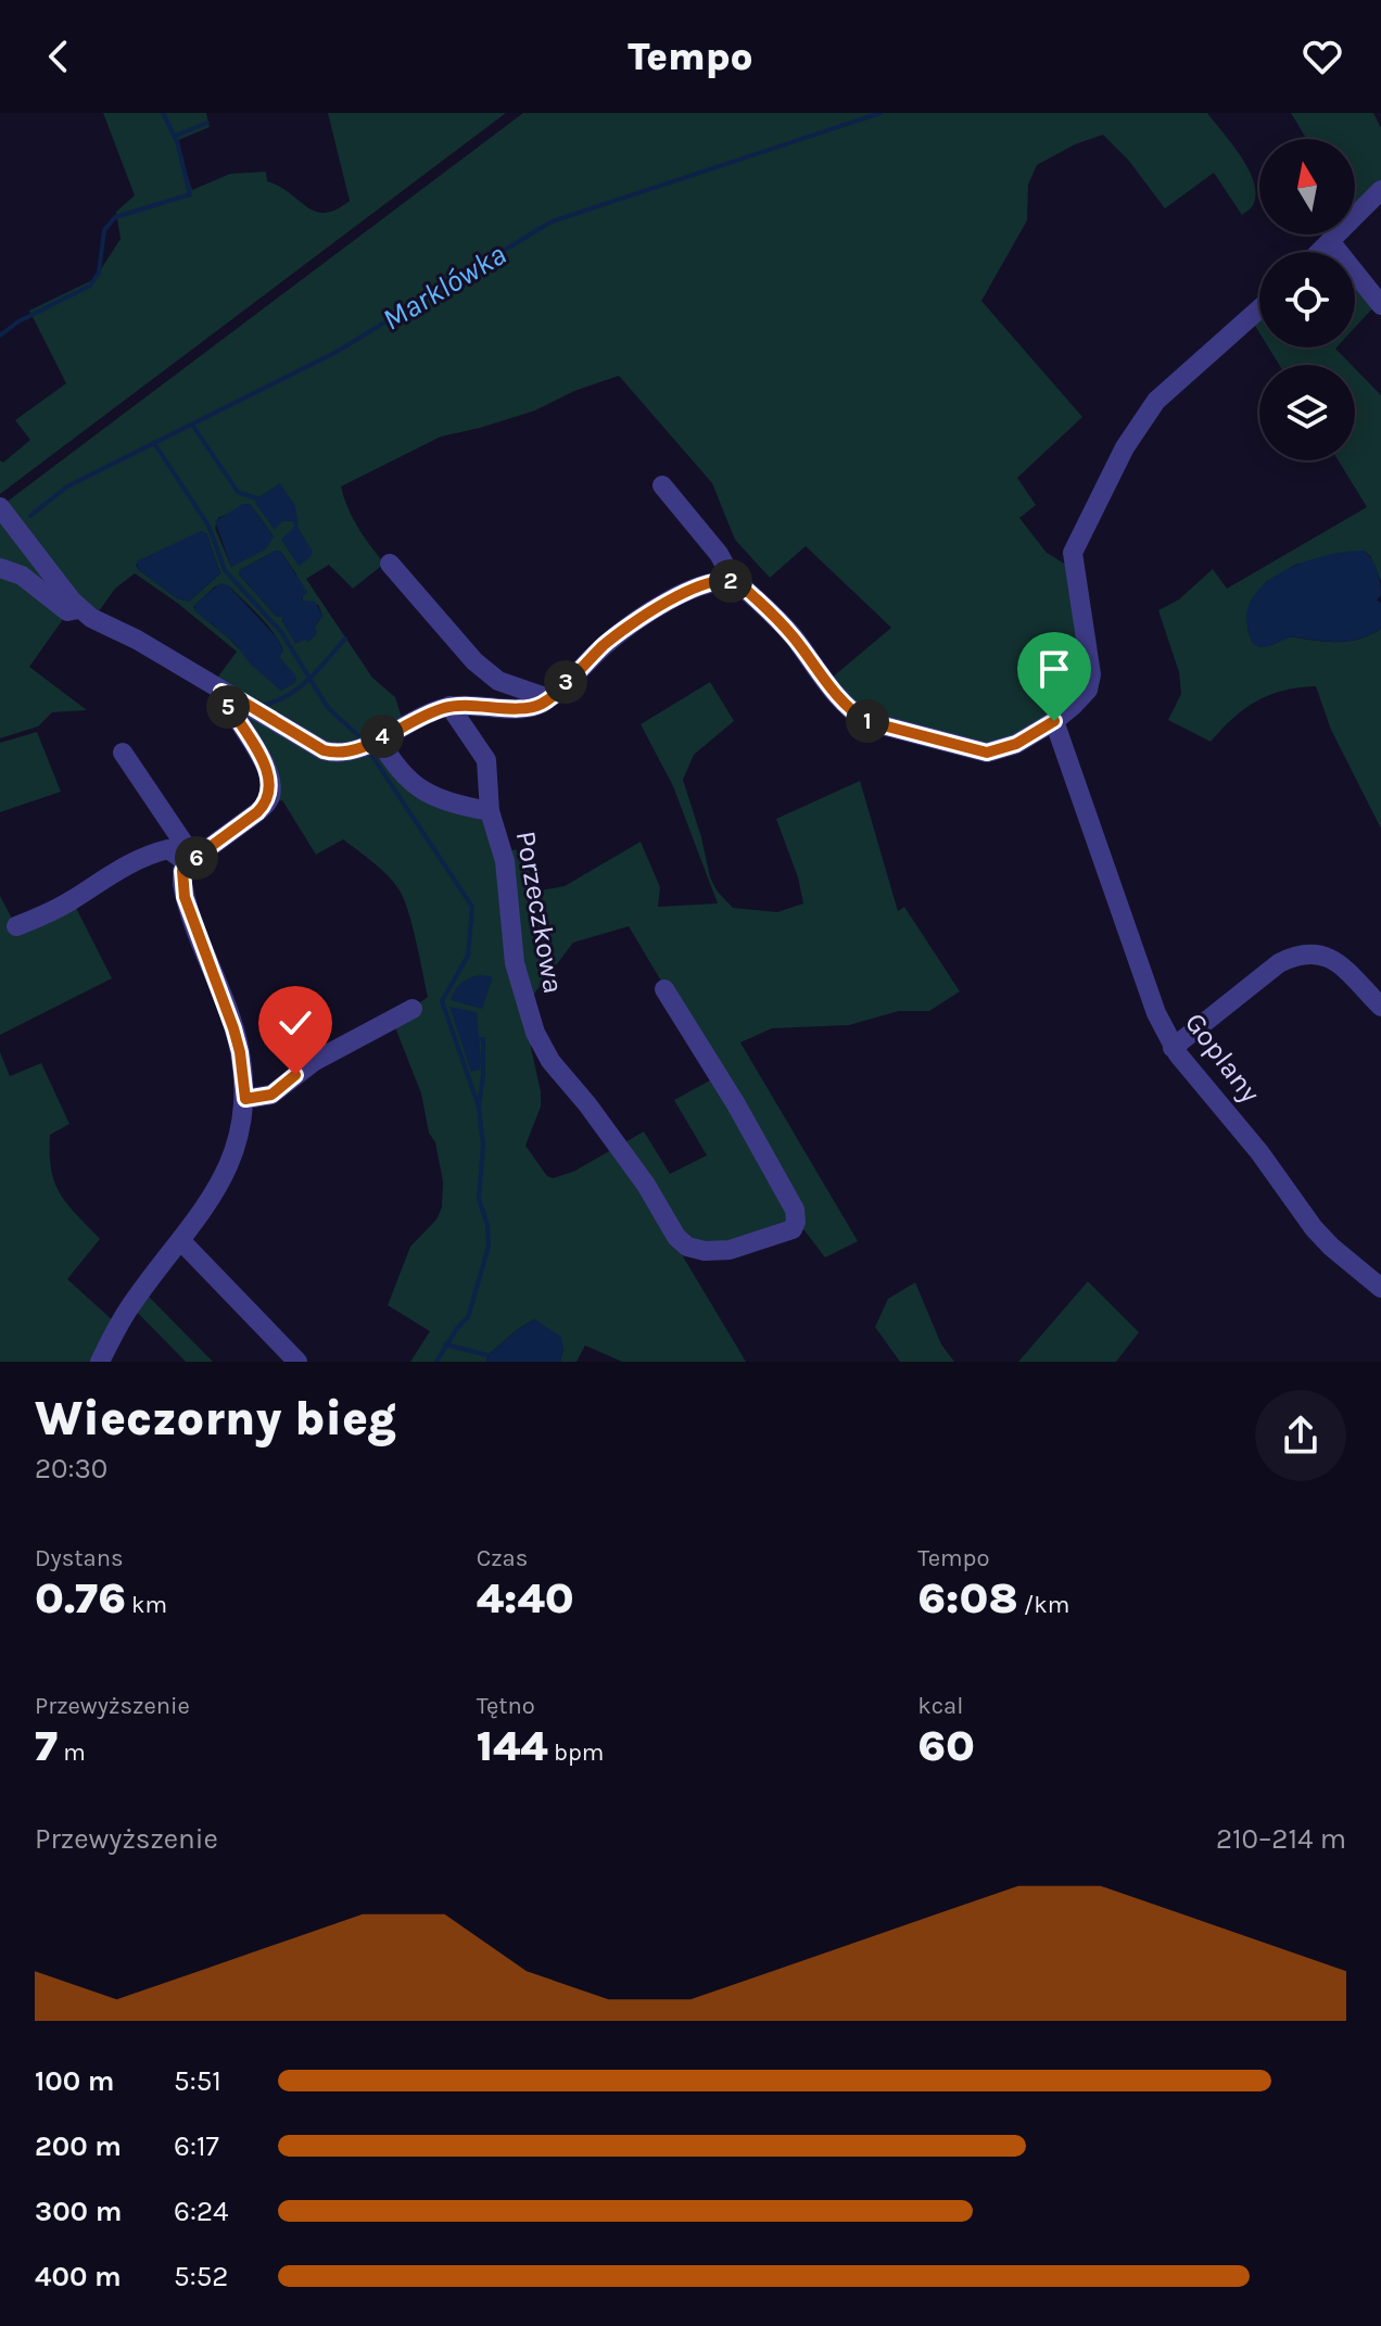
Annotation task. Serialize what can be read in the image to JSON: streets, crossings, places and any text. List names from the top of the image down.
{
  "streets": {
    "street": ["Porzeczkowa", "Goplany"]
  },
  "water": ["Marklówka"],
  "north": "top",
  "page": {
    "header": "Tempo",
    "pins": [
      "2",
      "3",
      "5",
      "1",
      "4",
      "6"
    ],
    "heading": ["Wieczorny bieg", "20:30"],
    "stats": [
      ["Dystans", "0.76 km"],
      ["Czas", "4:40"],
      ["Tempo", "6:08 /km"],
      ["Przewyższenie", "7 m"],
      ["Tętno", "144 bpm"],
      ["kcal", "60"]
    ],
    "chart": ["Przewyższenie", "210–214 m"],
    "list": [
      {
        "name": "100 m",
        "note": "5:51"
      },
      {
        "name": "200 m",
        "note": "6:17"
      },
      {
        "name": "300 m",
        "note": "6:24"
      },
      {
        "name": "400 m",
        "note": "5:52"
      }
    ]
  }
}
